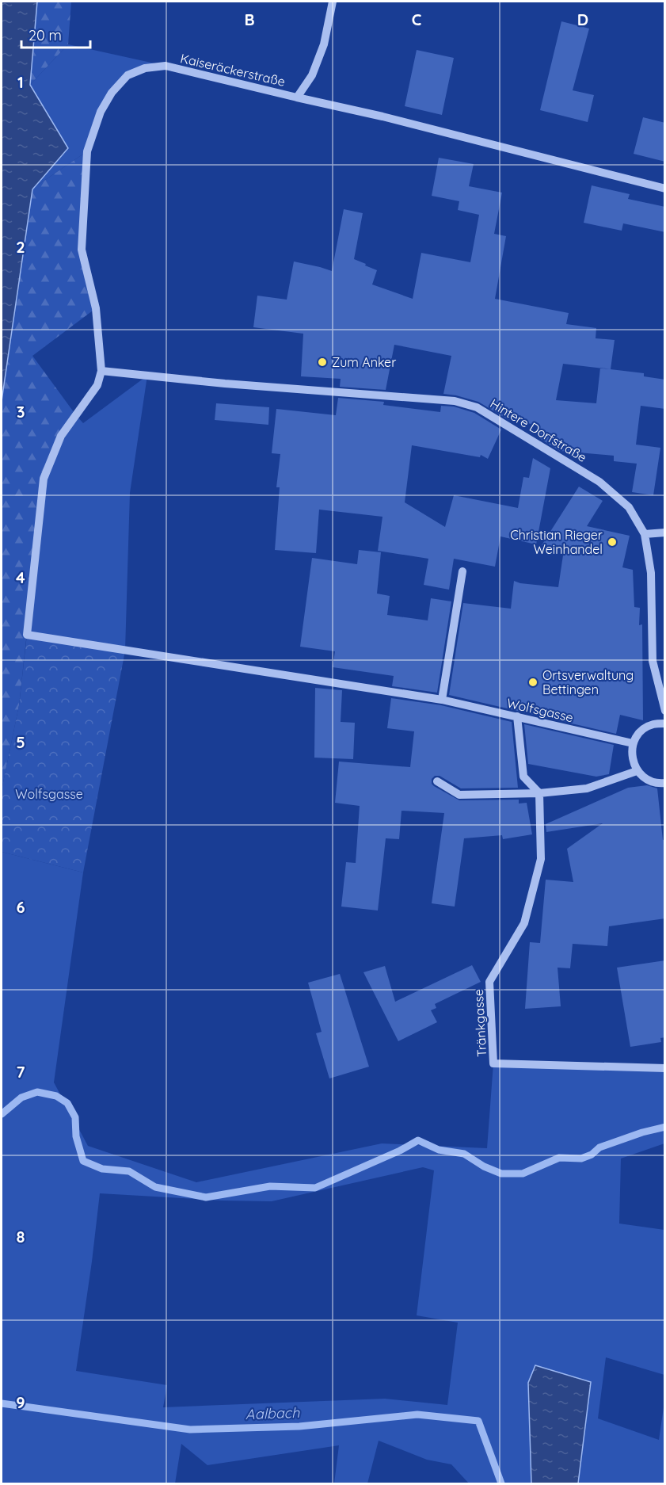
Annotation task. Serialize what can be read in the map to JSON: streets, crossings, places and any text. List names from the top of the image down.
{
  "streets": {
    "street": [
      "Kaiseräckerstraße",
      "Hintere Dorfstraße",
      "Wolfsgasse",
      "Tränkgasse"
    ]
  },
  "crossings": [
    ["Kaiseräckerstraße", "Hintere Dorfstraße"],
    ["Kaiseräckerstraße", "Wolfsgasse"]
  ],
  "water": ["Aalbach"],
  "parks": ["Wolfsgasse"],
  "places": ["Zum Anker", "Christian Rieger Weinhandel", "Ortsverwaltung Bettingen"],
  "scale_bar": "20 m",
  "grid": {
    "columns": ["B", "C", "D"],
    "rows": [
      "1",
      "2",
      "3",
      "4",
      "5",
      "6",
      "7",
      "8",
      "9"
    ]
  }
}
